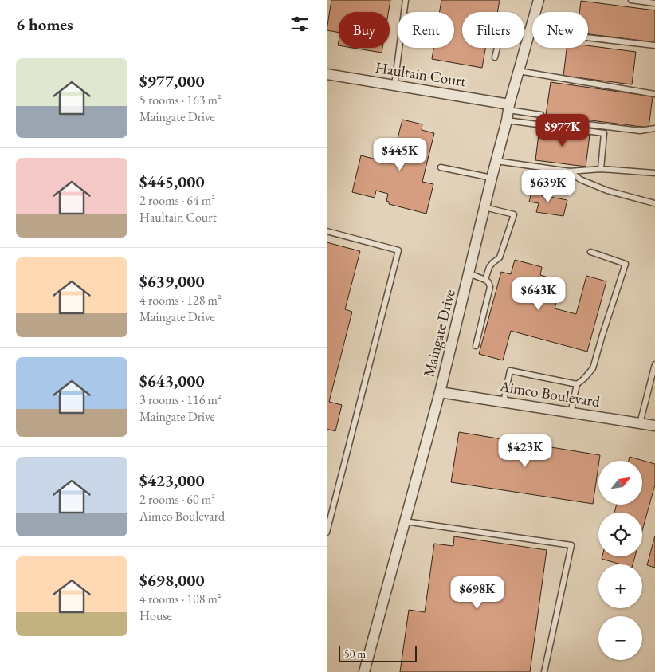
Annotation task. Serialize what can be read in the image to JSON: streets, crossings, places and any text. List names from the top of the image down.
{
  "streets": {
    "street": ["Haultain Court", "Maingate Drive", "Aimco Boulevard"]
  },
  "crossings": [
    ["Haultain Court", "Maingate Drive"],
    ["Maingate Drive", "Aimco Boulevard"]
  ],
  "scale_bar": "50 m",
  "north": "top right",
  "page": {
    "heading": "6 homes",
    "chip": [
      "Buy",
      "Rent",
      "Filters",
      "New"
    ],
    "list": [
      {
        "name": "$977,000",
        "note": "5 rooms · 163 m² · Maingate Drive"
      },
      {
        "name": "$445,000",
        "note": "2 rooms · 64 m² · Haultain Court"
      },
      {
        "name": "$639,000",
        "note": "4 rooms · 128 m² · Maingate Drive"
      },
      {
        "name": "$643,000",
        "note": "3 rooms · 116 m² · Maingate Drive"
      },
      {
        "name": "$423,000",
        "note": "2 rooms · 60 m² · Aimco Boulevard"
      },
      {
        "name": "$698,000",
        "note": "4 rooms · 108 m² · House"
      }
    ],
    "price": [
      "$977K",
      "$445K",
      "$639K",
      "$643K",
      "$423K",
      "$698K"
    ],
    "map_buttons": ["+", "−"],
    "scale": "50 m"
  }
}
